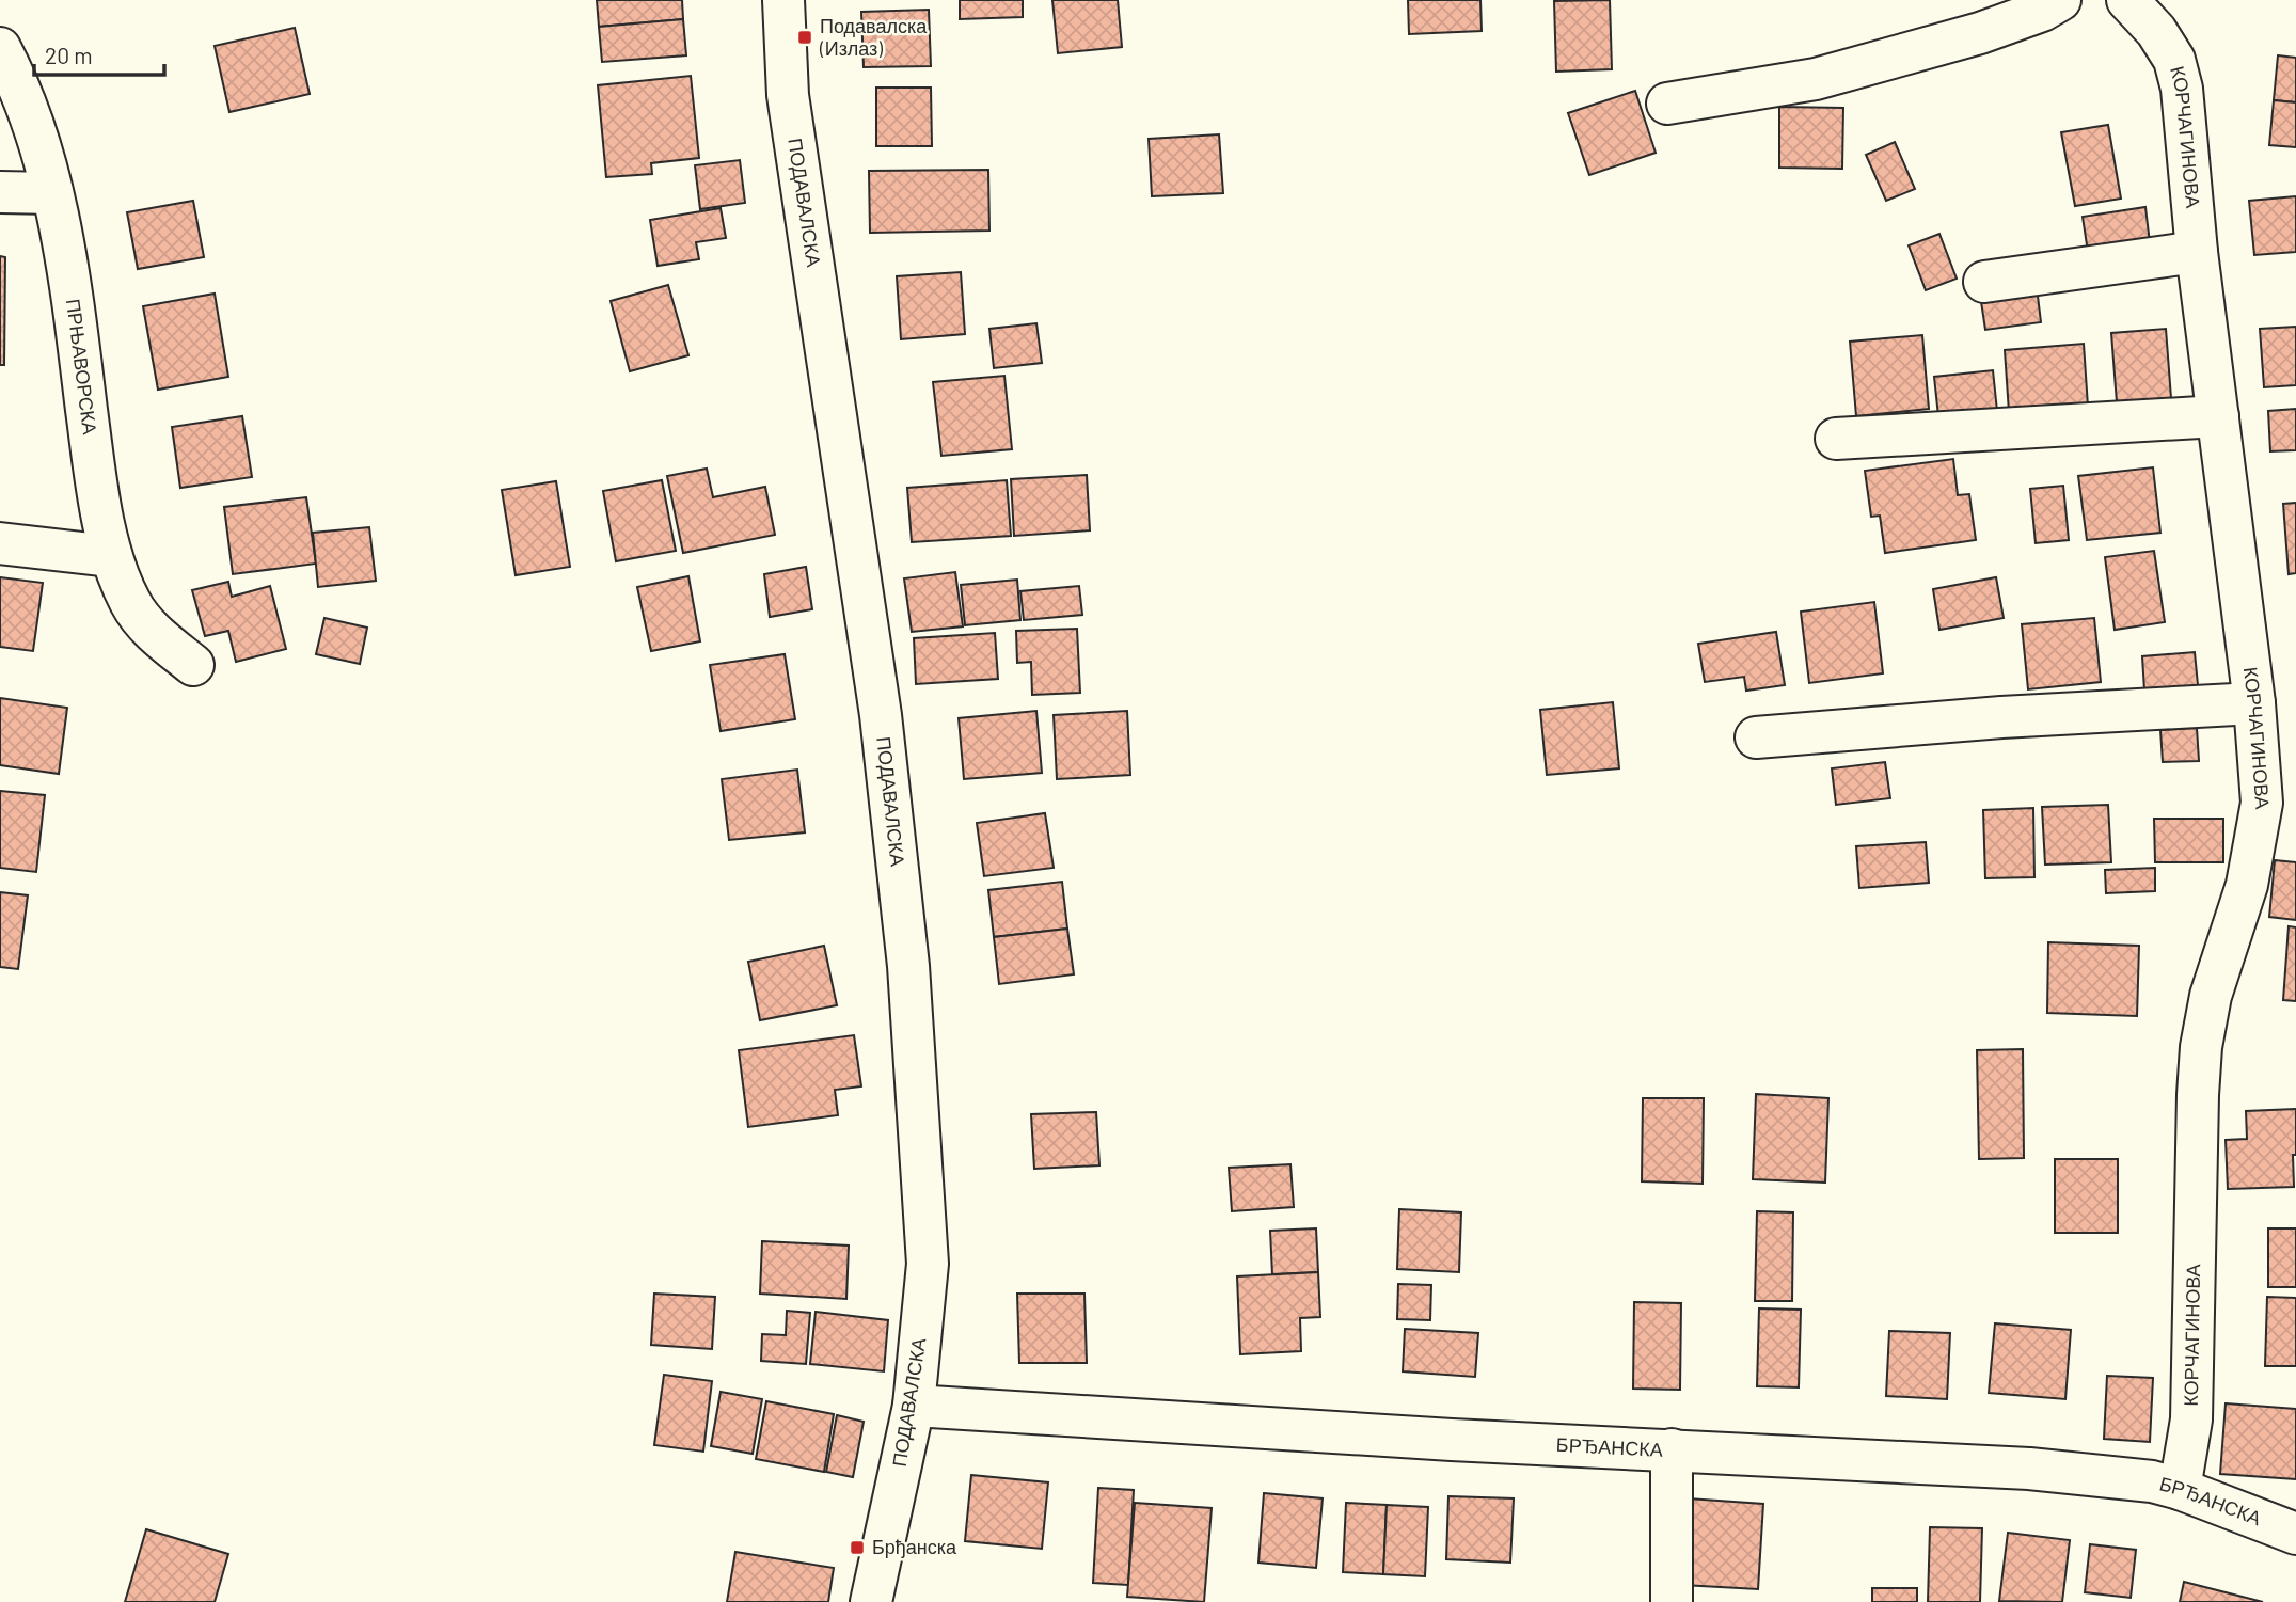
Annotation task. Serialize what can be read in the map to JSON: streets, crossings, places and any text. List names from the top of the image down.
{
  "streets": {
    "street": [
      "КОРЧАГИНОВА",
      "ПОДАВАЛСКА",
      "ПРЊАВОРСКА",
      "БРЂАНСКА"
    ]
  },
  "crossings": [
    ["КОРЧАГИНОВА", "БРЂАНСКА"],
    ["ПОДАВАЛСКА", "БРЂАНСКА"]
  ],
  "places": {
    "transit": ["Подавалска (Излаз)", "Брђанска"]
  },
  "scale_bar": "20 m"
}
